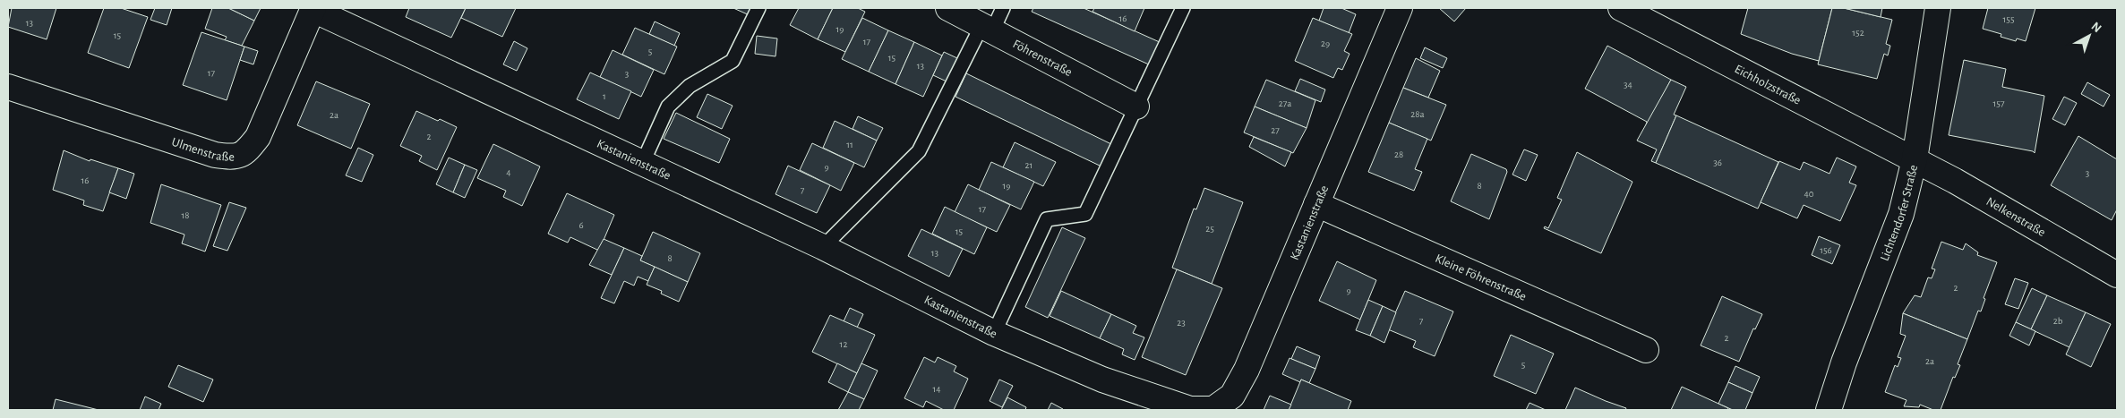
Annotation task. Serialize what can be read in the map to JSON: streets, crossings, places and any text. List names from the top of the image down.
{
  "streets": {
    "street": [
      "Föhrenstraße",
      "Eichholzstraße",
      "Ulmenstraße",
      "Kastanienstraße",
      "Lichtendorfer Straße",
      "Nelkenstraße",
      "Kleine Föhrenstraße"
    ]
  },
  "crossings": [
    ["Eichholzstraße", "Lichtendorfer Straße"],
    ["Eichholzstraße", "Nelkenstraße"],
    ["Ulmenstraße", "Kastanienstraße"],
    ["Kastanienstraße", "Kleine Föhrenstraße"],
    ["Lichtendorfer Straße", "Nelkenstraße"]
  ],
  "house_numbers": [
    "16",
    "155",
    "13",
    "19",
    "152",
    "15",
    "17",
    "29",
    "5",
    "15",
    "13",
    "17",
    "3",
    "34",
    "1",
    "27a",
    "157",
    "28a",
    "2a",
    "27",
    "2",
    "11",
    "28",
    "36",
    "21",
    "9",
    "4",
    "3",
    "16",
    "19",
    "8",
    "7",
    "40",
    "17",
    "18",
    "6",
    "25",
    "15",
    "156",
    "13",
    "8",
    "2",
    "9",
    "7",
    "2b",
    "23",
    "2",
    "12",
    "2a",
    "5",
    "14"
  ],
  "north": "top right"
}
